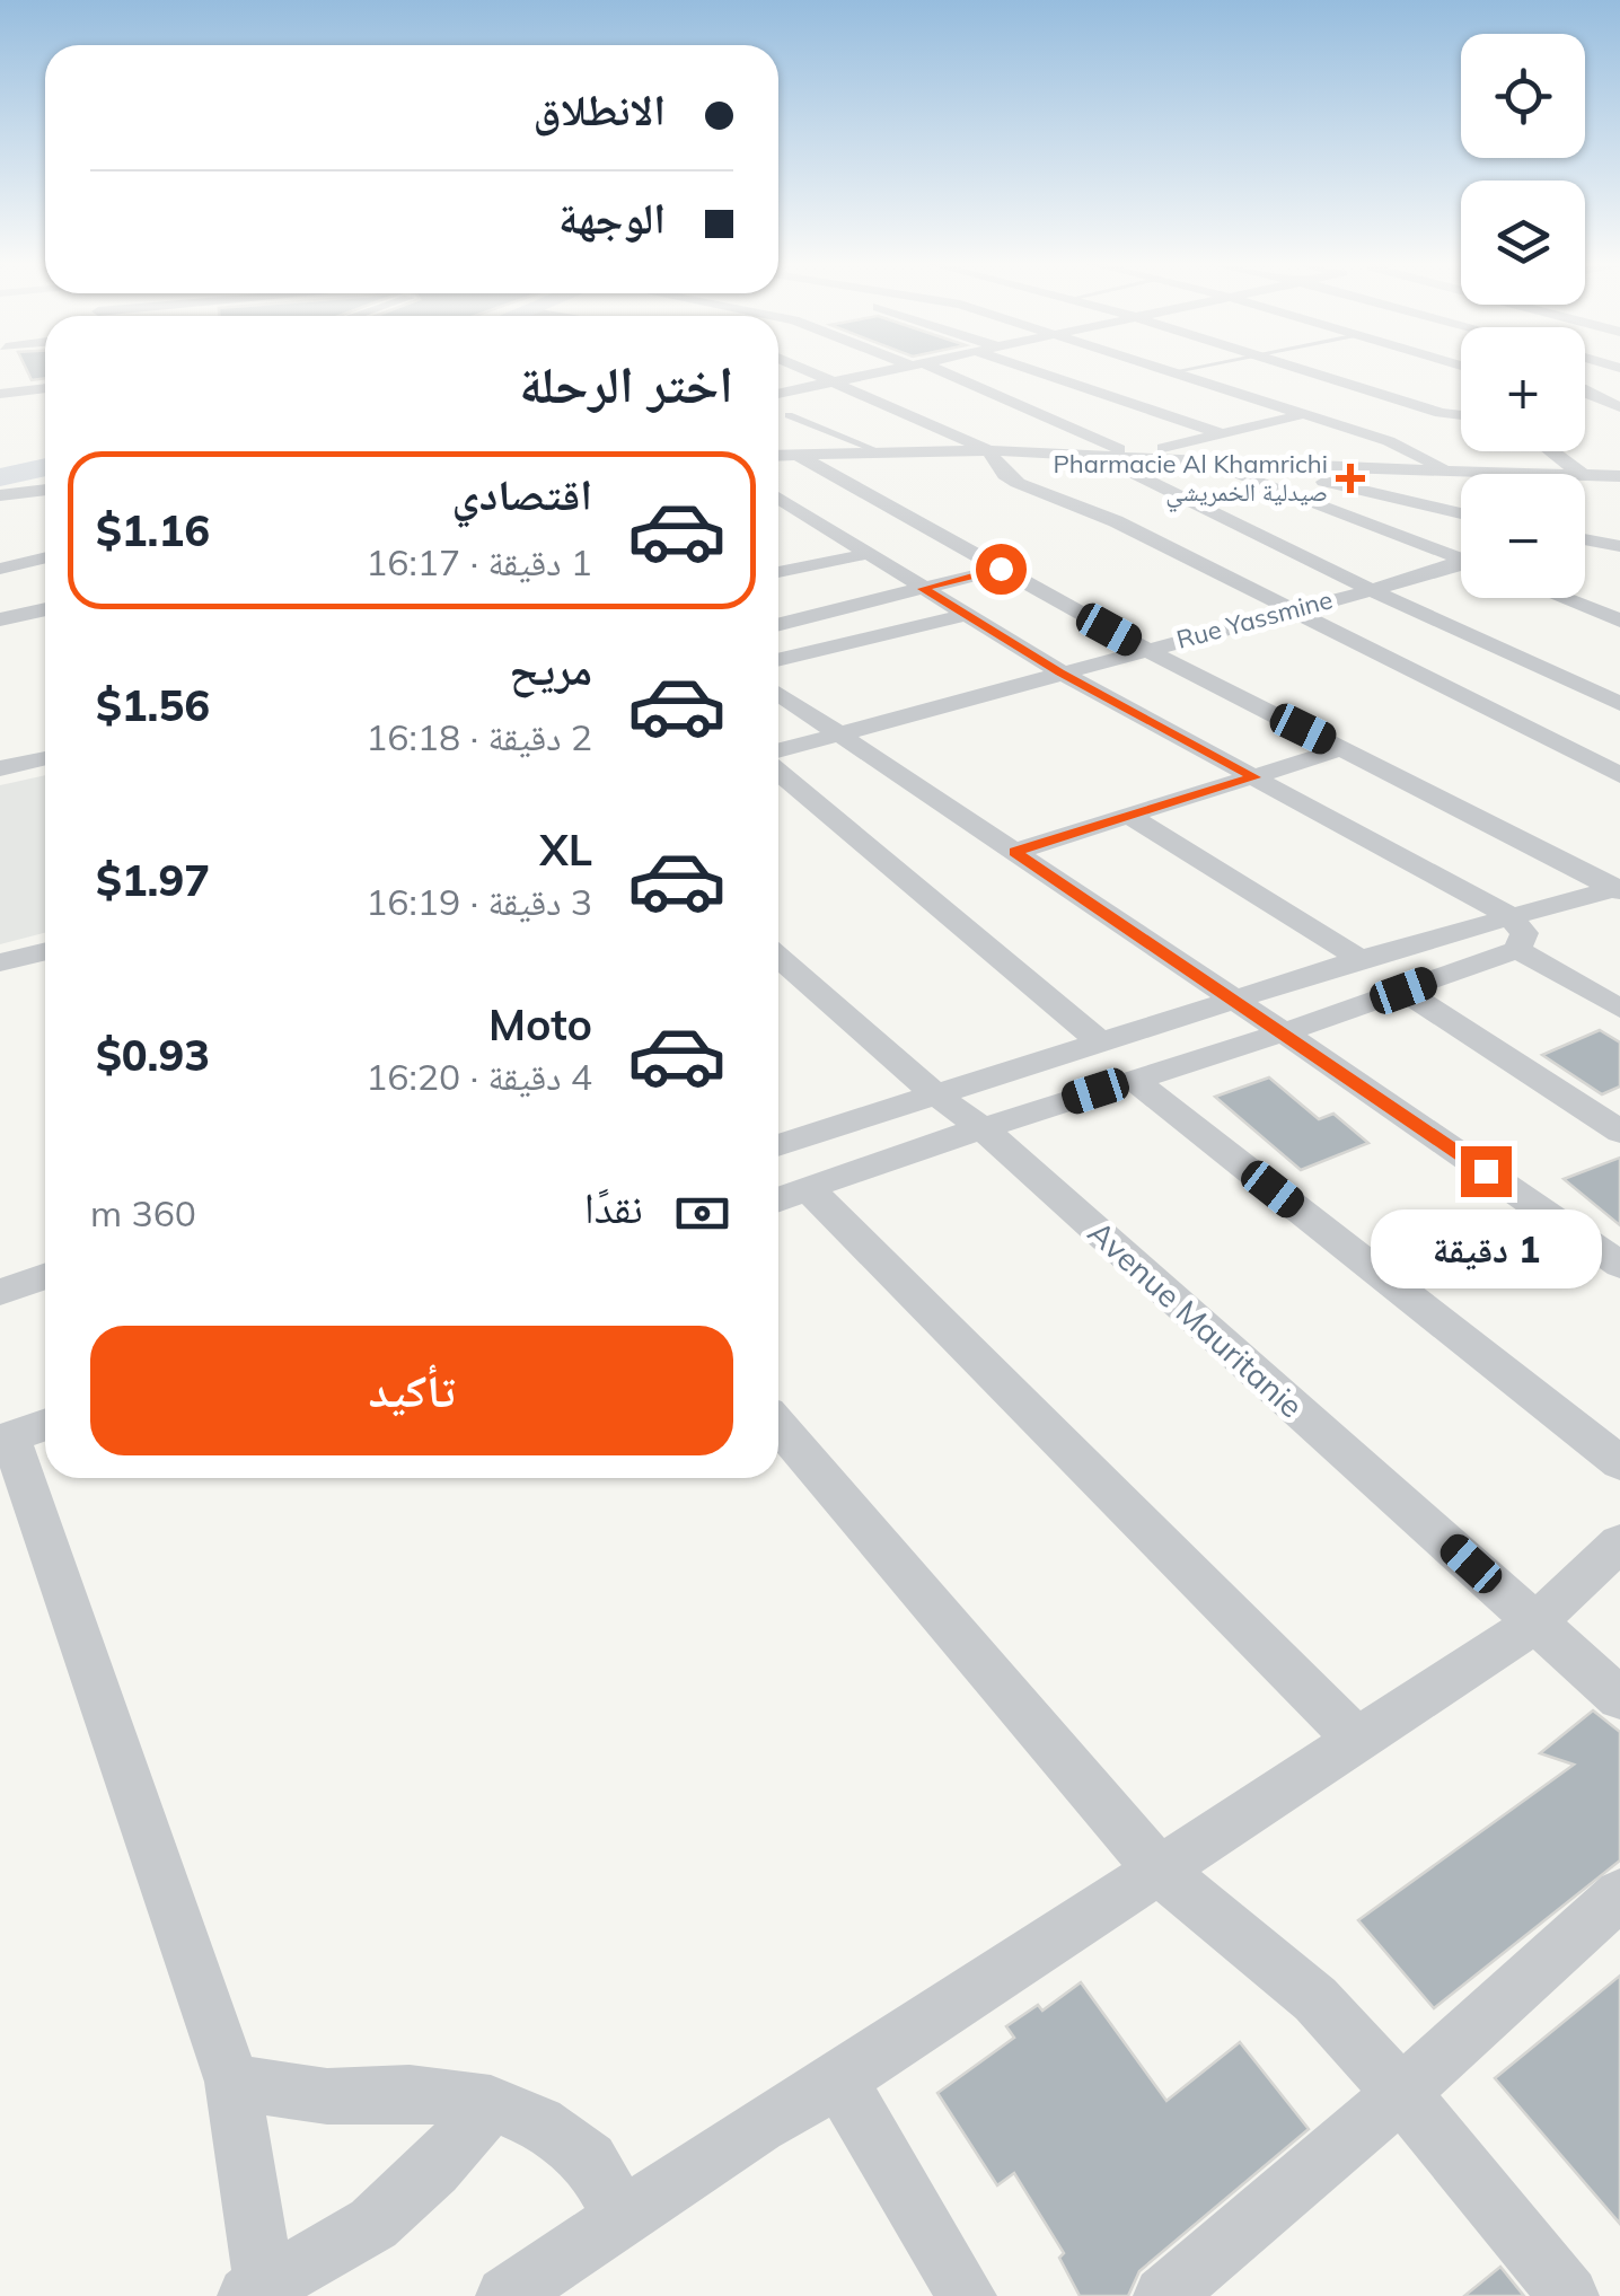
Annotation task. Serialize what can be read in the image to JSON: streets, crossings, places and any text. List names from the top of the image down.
{
  "streets": {
    "street": ["Rue Yassmine", "Avenue Mauritanie"]
  },
  "places": {
    "health": ["Pharmacie Al Khamrichi صيدلية الخمريشي"]
  },
  "page": {
    "map_buttons": ["+", "−"],
    "banner": ["الانطلاق", "الوجهة"],
    "heading": "اختر الرحلة",
    "list": [
      {
        "name": "اقتصادي",
        "note": "1 دقيقة · 16:17",
        "value": "$1.16"
      },
      {
        "name": "مريح",
        "note": "2 دقيقة · 16:18",
        "value": "$1.56"
      },
      {
        "name": "XL",
        "note": "3 دقيقة · 16:19",
        "value": "$1.97"
      },
      {
        "name": "Moto",
        "note": "4 دقيقة · 16:20",
        "value": "$0.93"
      }
    ],
    "pay": ["نقدًا", "360 m"],
    "bubble": "1 دقيقة",
    "buttons": "تأكيد"
  }
}
